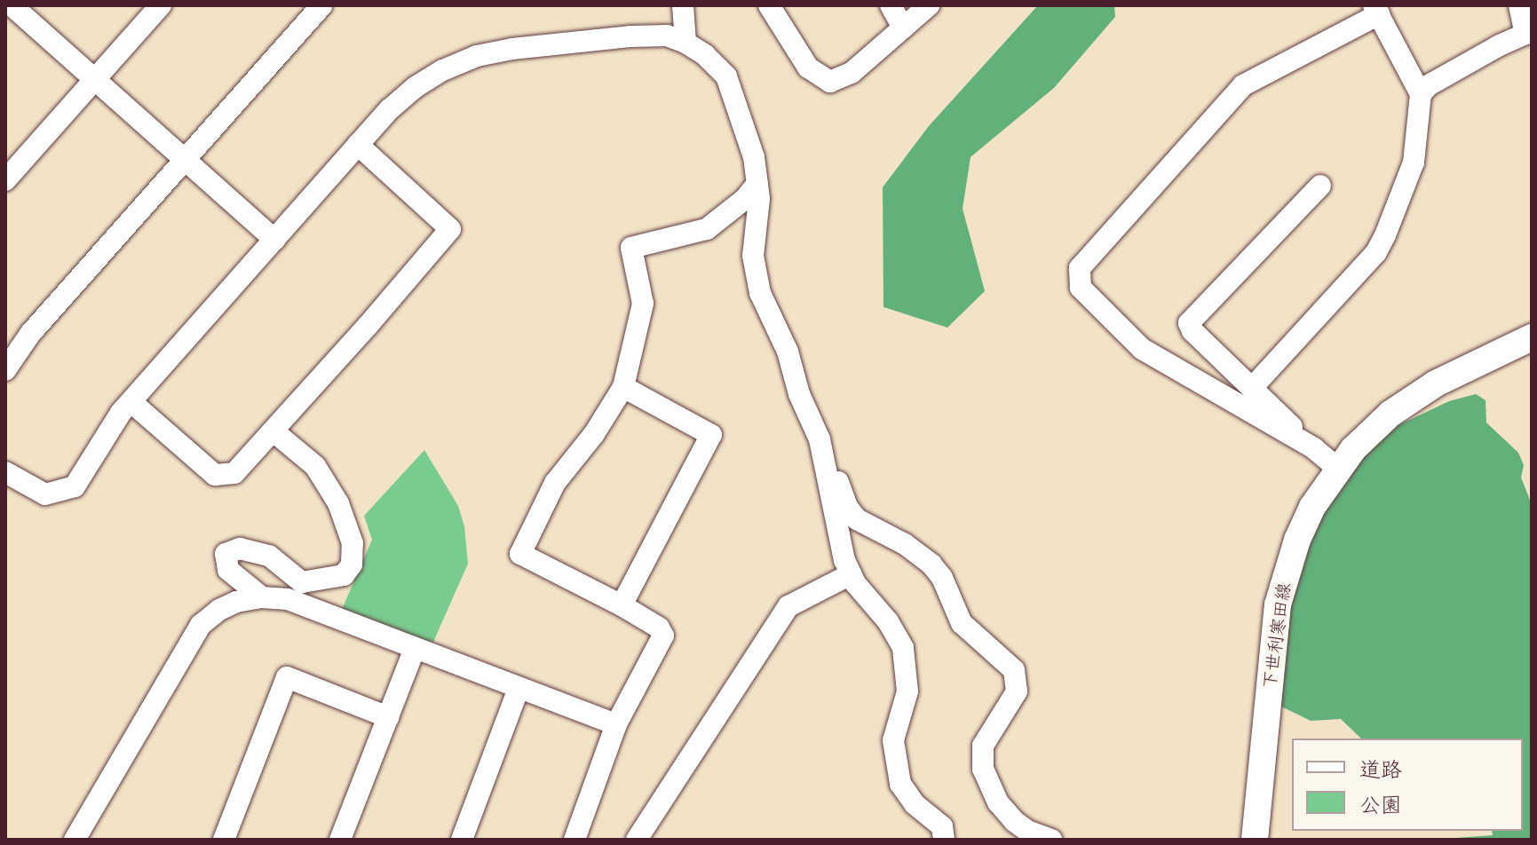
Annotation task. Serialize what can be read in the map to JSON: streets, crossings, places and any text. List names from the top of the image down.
{
  "streets": {
    "main road": ["下世利寒田線"]
  },
  "legend": ["道路", "公園"]
}
